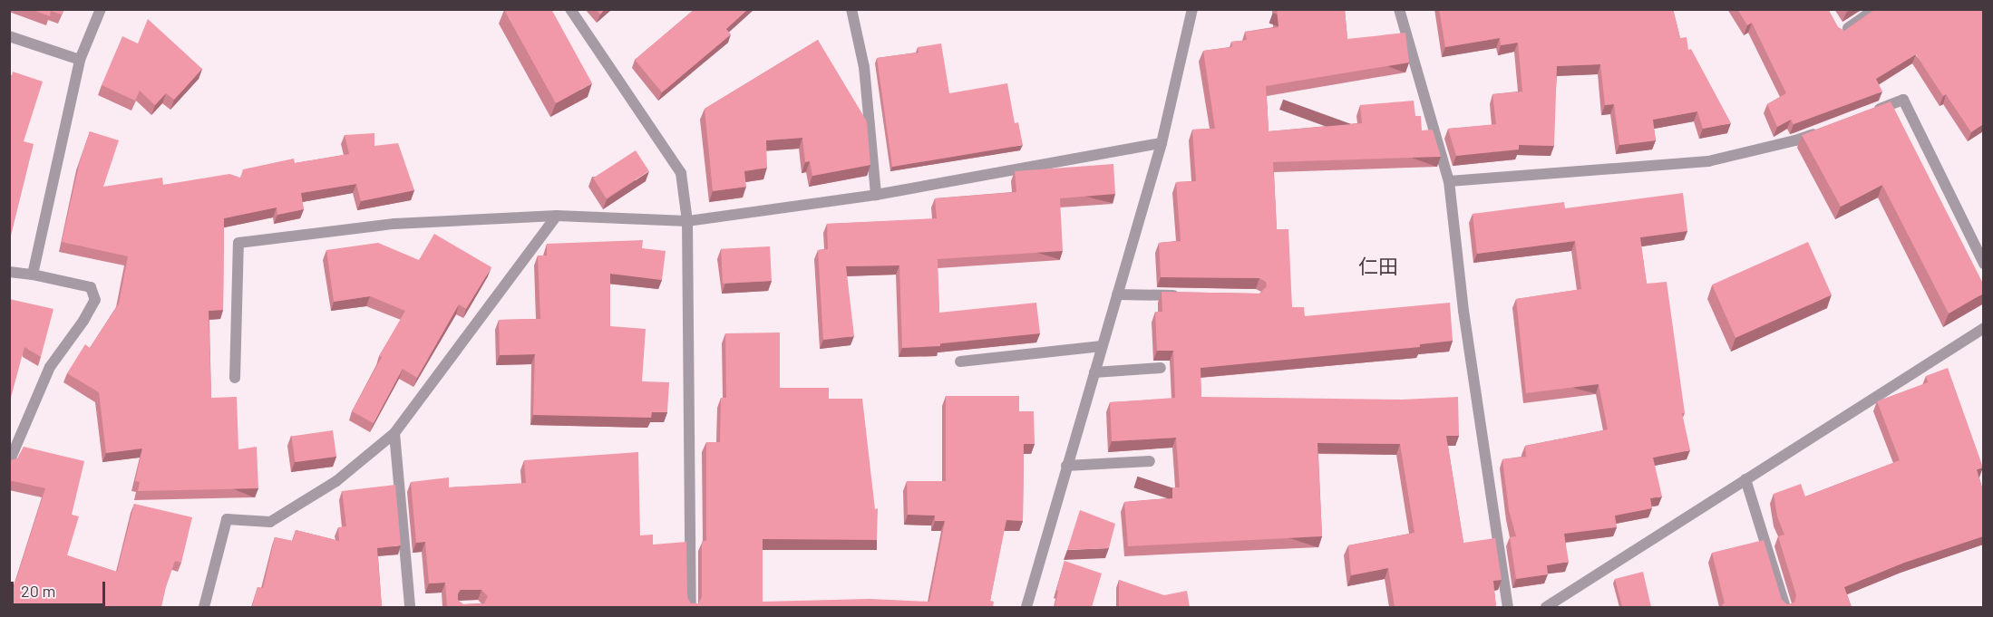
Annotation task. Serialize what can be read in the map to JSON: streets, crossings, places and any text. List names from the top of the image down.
{
  "districts": ["仁田"],
  "scale_bar": "20 m"
}
